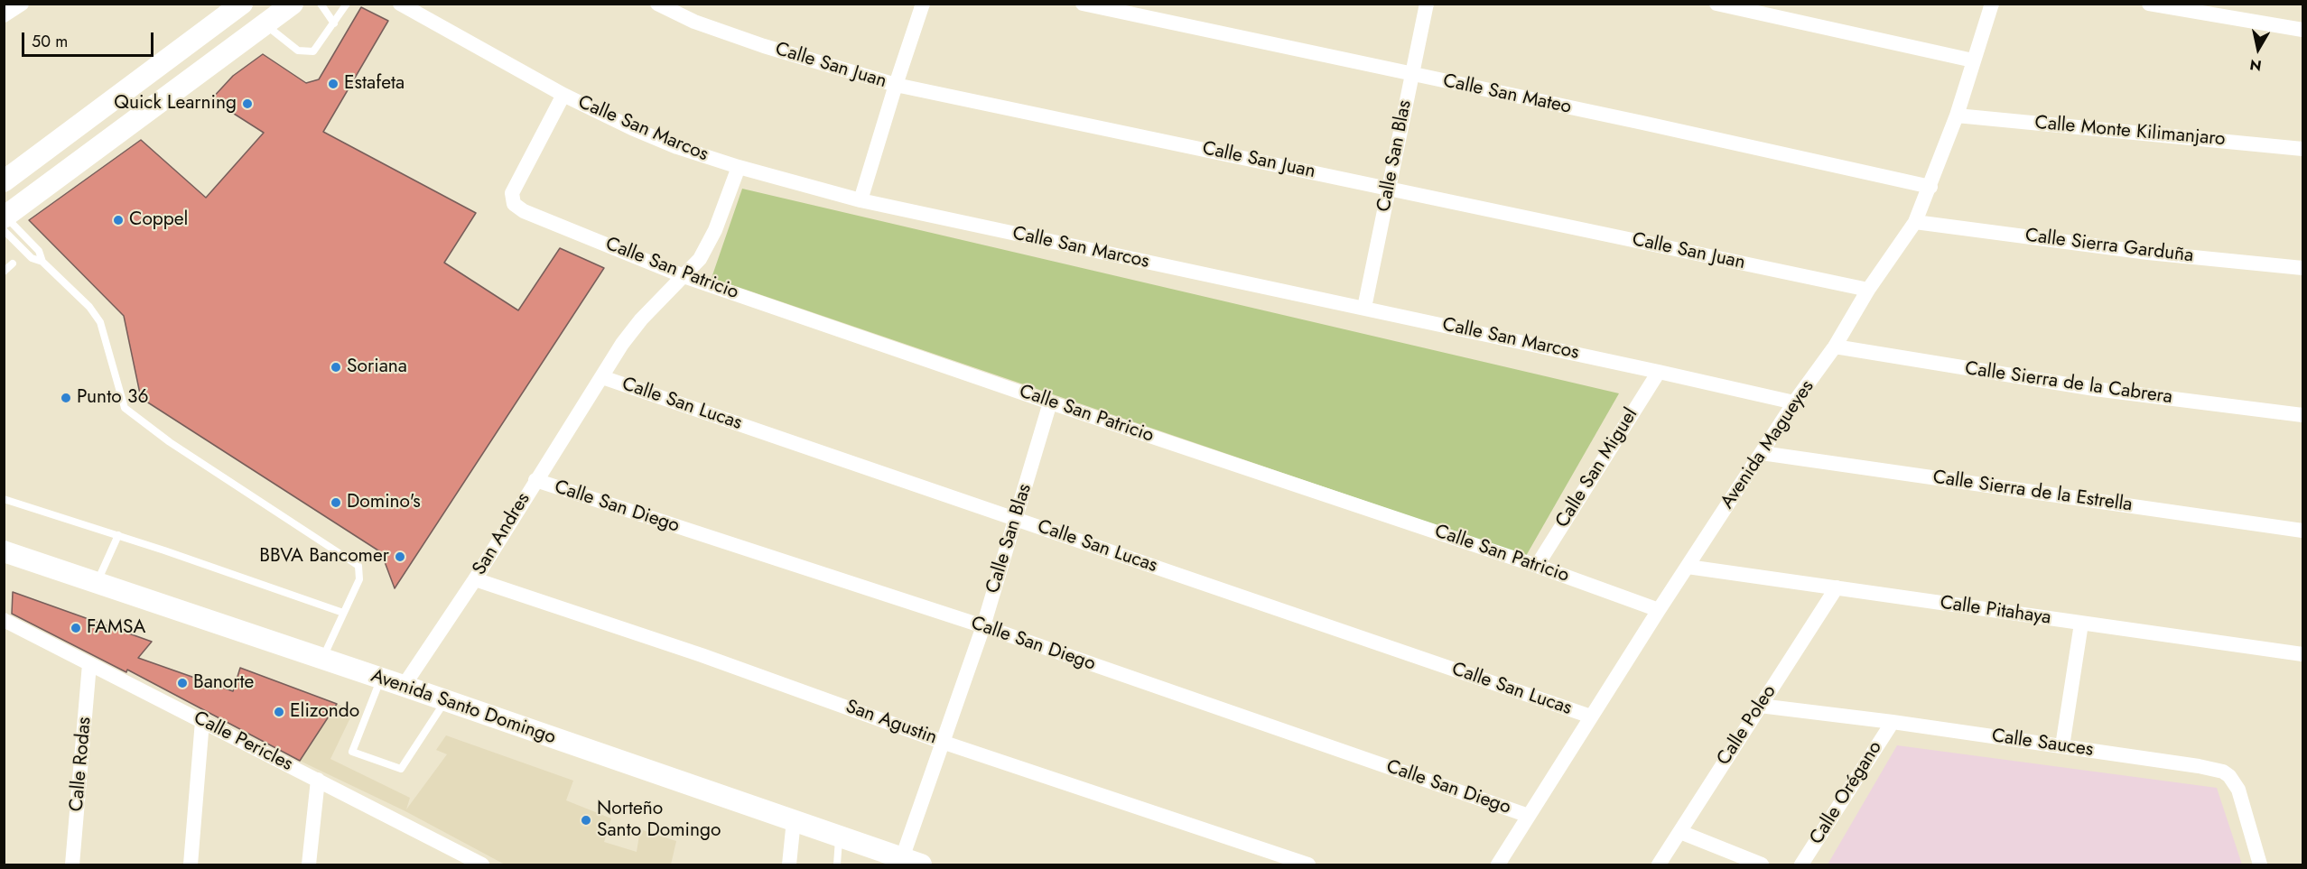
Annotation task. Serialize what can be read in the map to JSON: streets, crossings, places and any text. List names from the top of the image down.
{
  "streets": {
    "main road": ["Avenida Santo Domingo"],
    "street": [
      "Calle San Juan",
      "Calle San Mateo",
      "Calle San Marcos",
      "Calle Monte Kilimanjaro",
      "Calle San Blas",
      "Calle Sierra Garduña",
      "Calle San Patricio",
      "Calle Sierra de la Cabrera",
      "Calle San Lucas",
      "Avenida Magueyes",
      "Calle San Miguel",
      "Calle Sierra de la Estrella",
      "Calle San Diego",
      "San Andres",
      "Calle Pitahaya",
      "San Agustin",
      "Calle Poleo",
      "Calle Pericles",
      "Calle Sauces",
      "Calle Rodas",
      "Calle Orégano"
    ]
  },
  "crossings": [
    ["Calle San Juan", "Calle San Blas"],
    ["Calle San Juan", "Avenida Magueyes"],
    ["Calle San Mateo", "Calle San Blas"],
    ["Calle San Mateo", "Avenida Magueyes"],
    ["Calle San Marcos", "Calle San Blas"],
    ["Calle San Marcos", "Calle San Patricio"],
    ["Calle San Marcos", "Avenida Magueyes"],
    ["Calle San Marcos", "Calle San Miguel"],
    ["Calle San Marcos", "San Andres"],
    ["Calle Monte Kilimanjaro", "Avenida Magueyes"],
    ["Calle San Blas", "Calle San Patricio"],
    ["Calle San Blas", "Calle San Lucas"],
    ["Calle San Blas", "Calle San Diego"],
    ["Calle San Blas", "Avenida Santo Domingo"],
    ["Calle San Blas", "San Agustin"],
    ["Calle Sierra Garduña", "Avenida Magueyes"],
    ["Calle San Patricio", "Avenida Magueyes"],
    ["Calle San Patricio", "Calle San Miguel"],
    ["Calle San Patricio", "San Andres"],
    ["Calle Sierra de la Cabrera", "Avenida Magueyes"],
    ["Calle San Lucas", "Avenida Magueyes"],
    ["Calle San Lucas", "San Andres"],
    ["Avenida Magueyes", "Calle Sierra de la Estrella"],
    ["Avenida Magueyes", "Calle San Diego"],
    ["Avenida Magueyes", "Calle Pitahaya"],
    ["Calle San Diego", "San Andres"],
    ["San Andres", "Avenida Santo Domingo"],
    ["San Andres", "San Agustin"],
    ["Calle Pitahaya", "Calle Poleo"],
    ["Calle Poleo", "Calle Sauces"],
    ["Calle Pericles", "Calle Rodas"],
    ["Calle Sauces", "Calle Orégano"]
  ],
  "places": [
    "Estafeta",
    "Quick Learning",
    "Coppel",
    "Soriana",
    "Punto 36",
    "Domino's",
    "BBVA Bancomer",
    "FAMSA",
    "Banorte",
    "Elizondo",
    "Norteño Santo Domingo"
  ],
  "scale_bar": "50 m",
  "north": "bottom"
}
